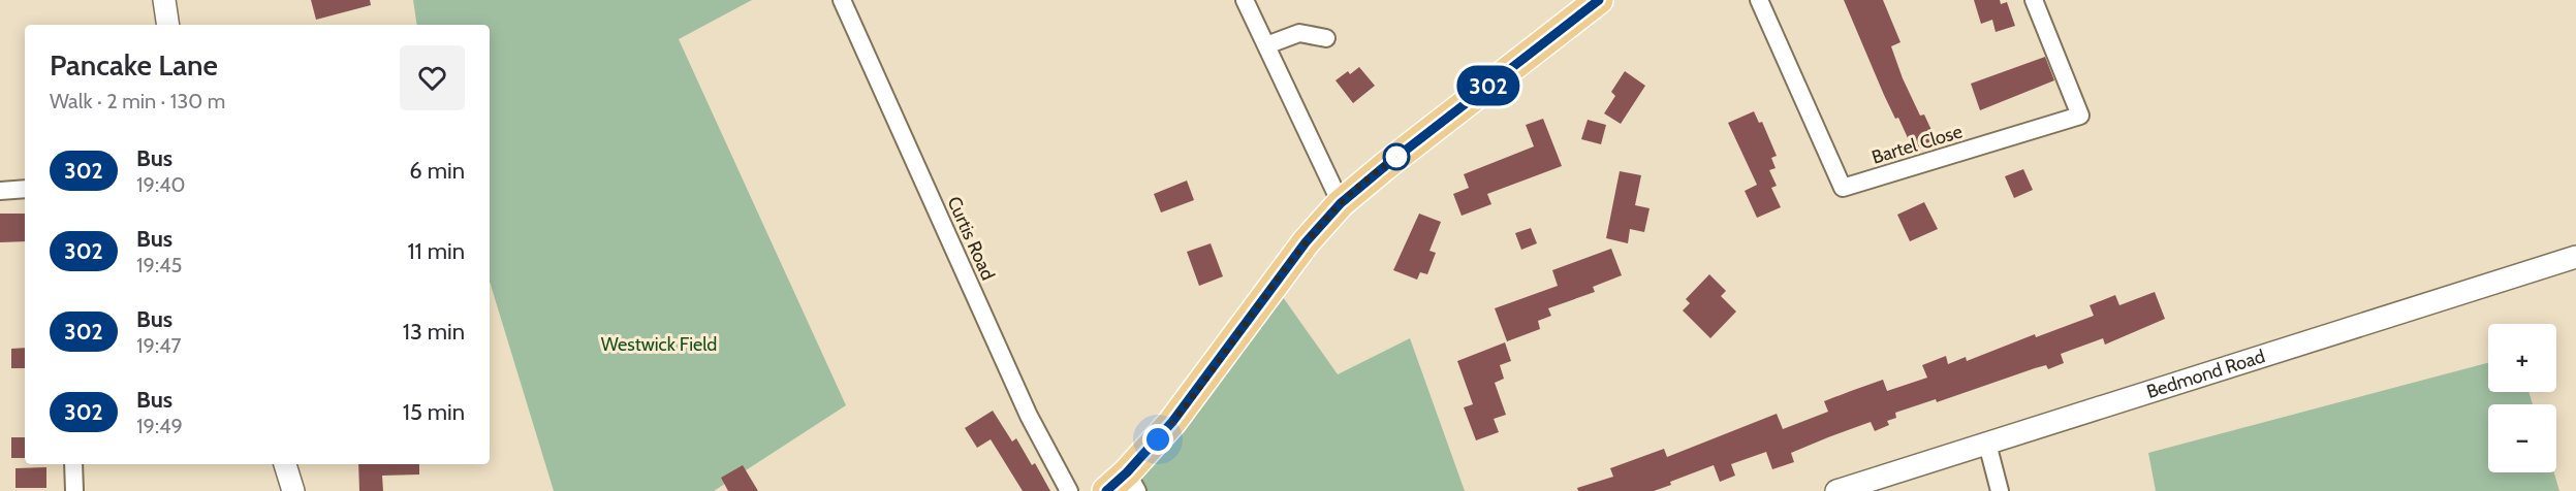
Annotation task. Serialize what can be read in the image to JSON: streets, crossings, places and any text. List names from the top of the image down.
{
  "streets": {
    "street": ["Bartel Close", "Curtis Road", "Bedmond Road"]
  },
  "parks": ["Westwick Field"],
  "lines": ["bus line 302"],
  "page": {
    "on_map": "302",
    "heading": ["Pancake Lane", "Walk · 2 min · 130 m"],
    "list": [
      {
        "mark": "302",
        "name": "Bus",
        "note": "19:40",
        "value": "6 min"
      },
      {
        "mark": "302",
        "name": "Bus",
        "note": "19:45",
        "value": "11 min"
      },
      {
        "mark": "302",
        "name": "Bus",
        "note": "19:47",
        "value": "13 min"
      },
      {
        "mark": "302",
        "name": "Bus",
        "note": "19:49",
        "value": "15 min"
      }
    ],
    "map_buttons": ["+", "−"]
  }
}
